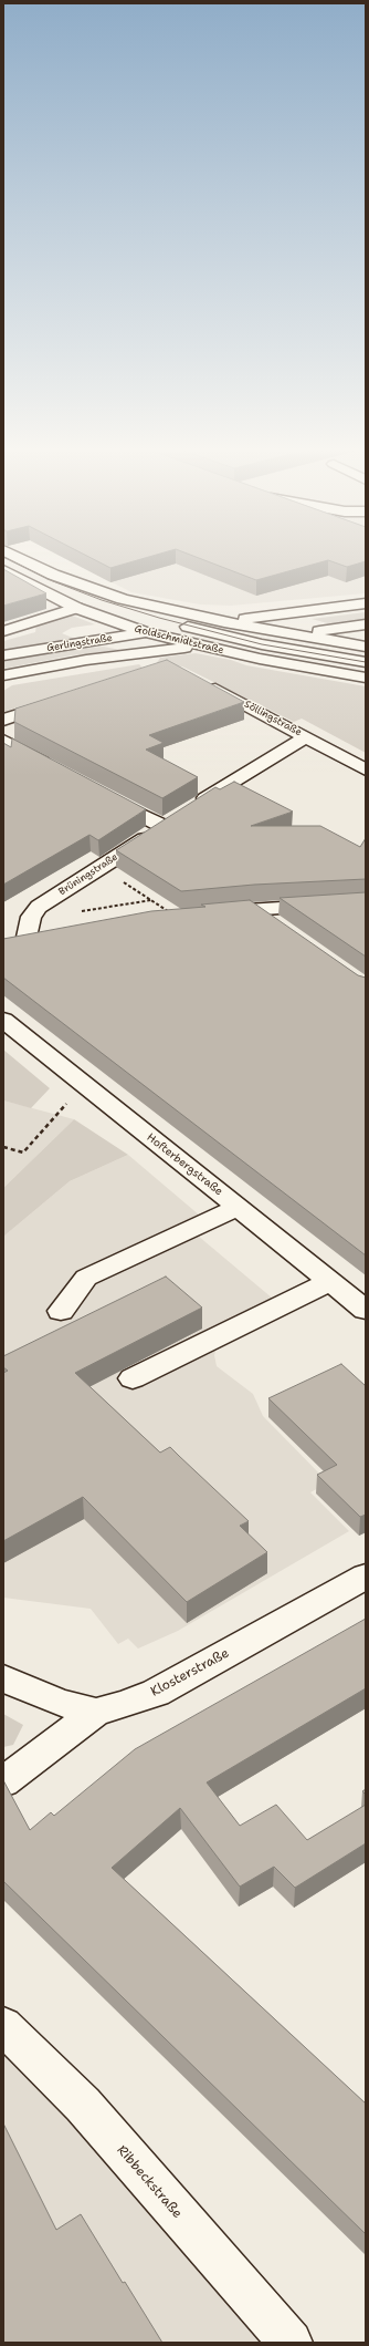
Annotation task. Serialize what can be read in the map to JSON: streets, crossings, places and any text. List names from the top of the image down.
{
  "streets": {
    "street": [
      "Goldschmidtstraße",
      "Gerlingstraße",
      "Söllingstraße",
      "Brüningstraße",
      "Hofterbergstraße",
      "Klosterstraße",
      "Ribbeckstraße"
    ]
  },
  "crossings": [
    ["Goldschmidtstraße", "Gerlingstraße"]
  ]
}
